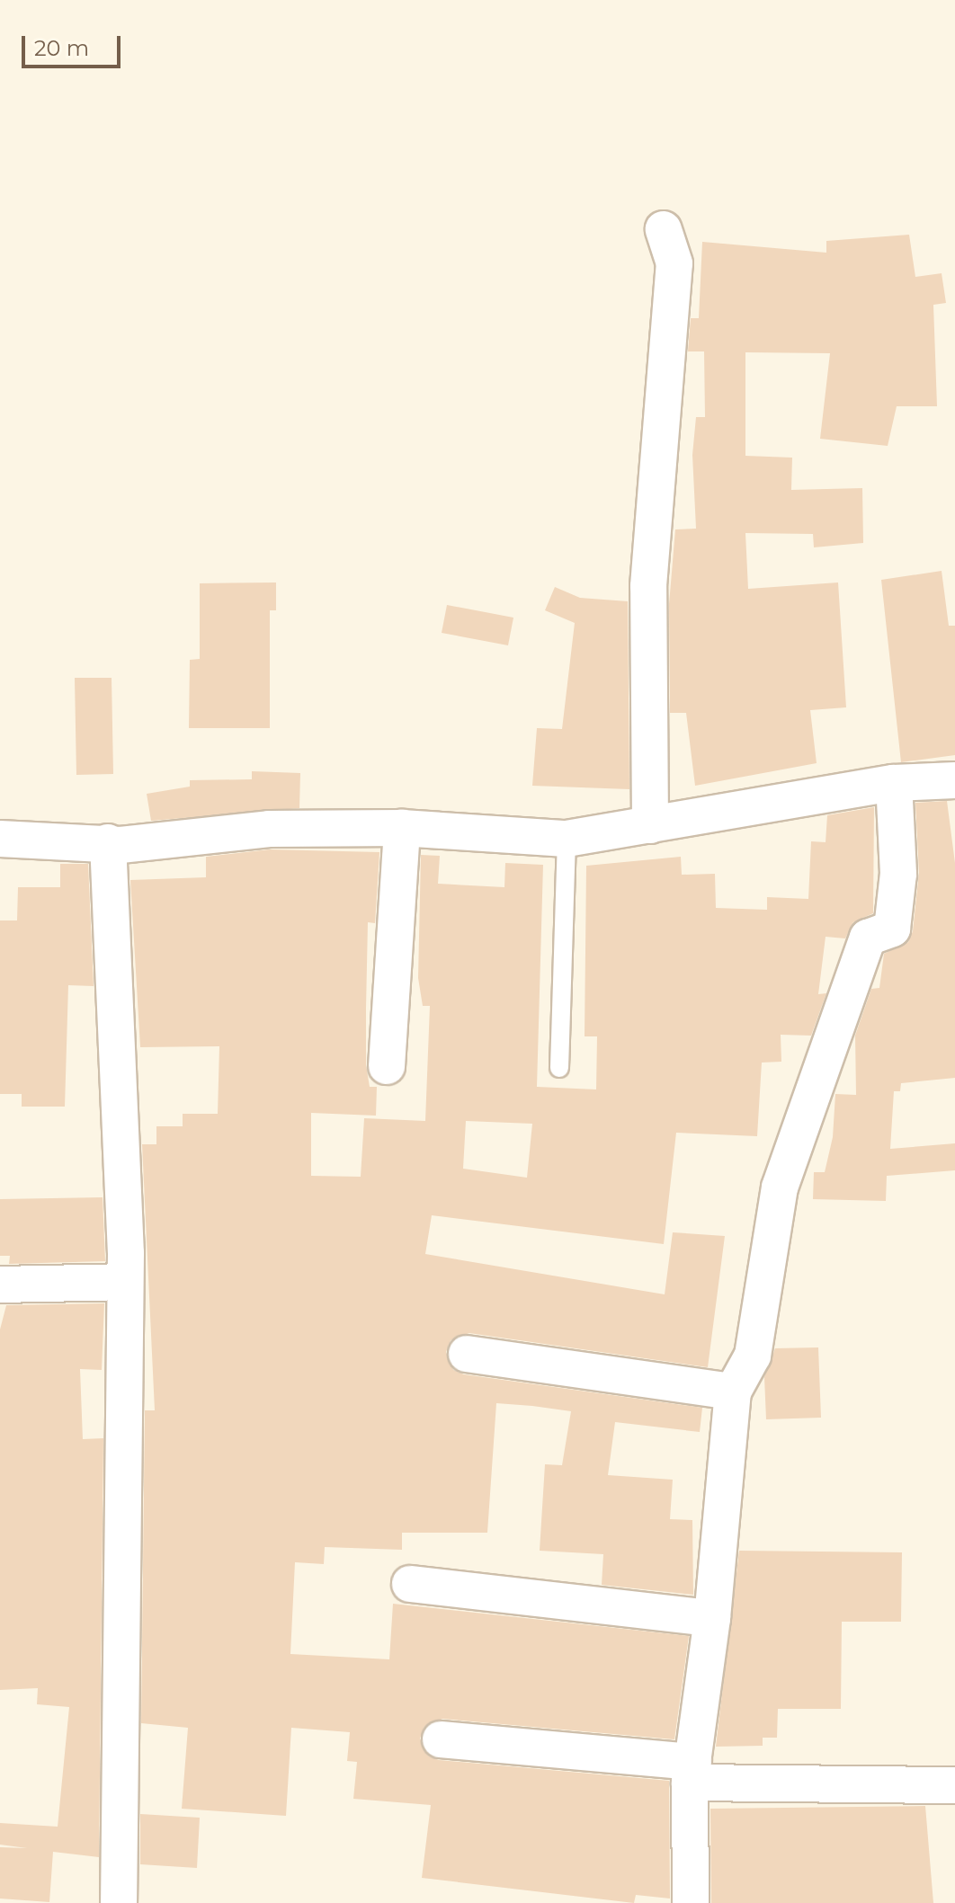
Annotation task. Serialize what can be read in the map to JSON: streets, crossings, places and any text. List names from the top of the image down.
{
  "scale_bar": "20 m"
}
